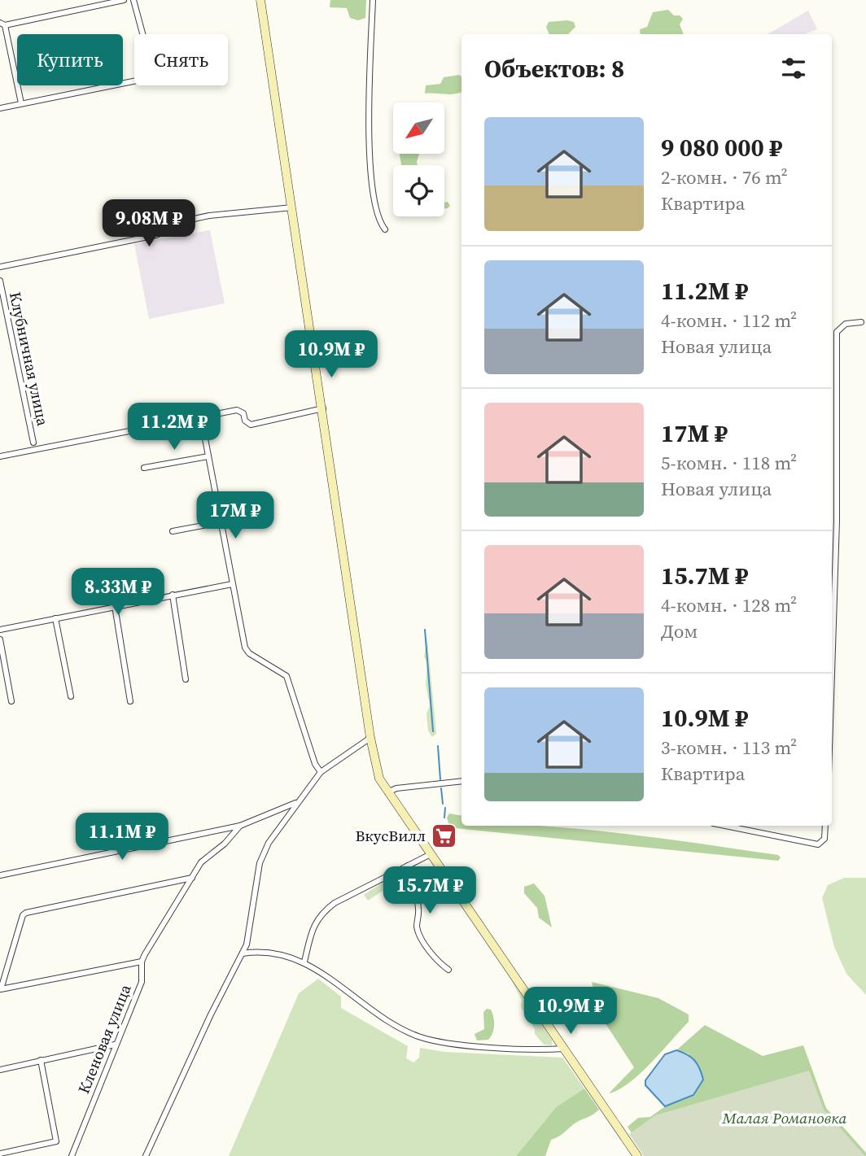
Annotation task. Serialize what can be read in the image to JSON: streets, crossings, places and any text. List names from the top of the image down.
{
  "streets": {
    "street": ["Клубничная улица", "Кленовая улица"]
  },
  "parks": ["Малая Романовка"],
  "places": {
    "supermarket": ["ВкусВилл"]
  },
  "north": "bottom left",
  "page": {
    "chip": ["Купить", "Снять"],
    "heading": "Объектов: 8",
    "list": [
      {
        "name": "9 080 000 ₽",
        "note": "2-комн. · 76 m² · Квартира"
      },
      {
        "name": "11.2M ₽",
        "note": "4-комн. · 112 m² · Новая улица"
      },
      {
        "name": "17M ₽",
        "note": "5-комн. · 118 m² · Новая улица"
      },
      {
        "name": "15.7M ₽",
        "note": "4-комн. · 128 m² · Дом"
      },
      {
        "name": "10.9M ₽",
        "note": "3-комн. · 113 m² · Квартира"
      }
    ],
    "price": [
      "9.08M ₽",
      "10.9M ₽",
      "11.2M ₽",
      "17M ₽",
      "8.33M ₽",
      "11.1M ₽",
      "15.7M ₽",
      "10.9M ₽"
    ]
  }
}
